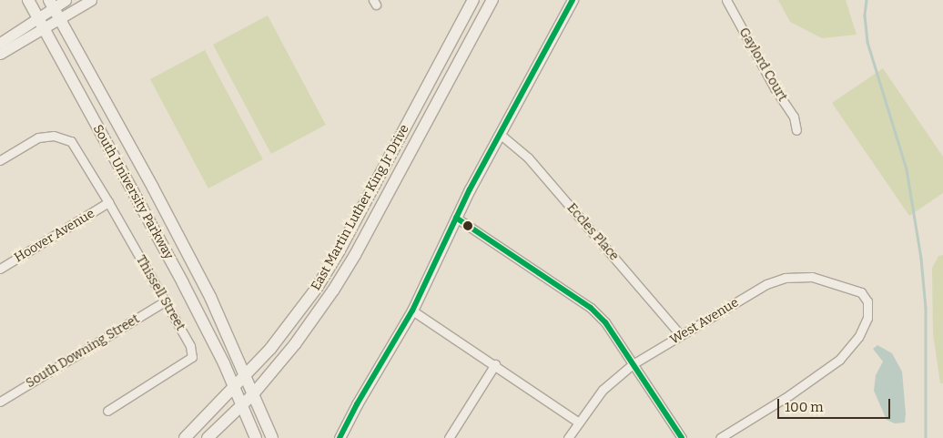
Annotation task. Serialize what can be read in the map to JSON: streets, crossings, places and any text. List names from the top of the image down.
{
  "streets": {
    "main road": ["South University Parkway", "East Martin Luther King Jr Drive"],
    "street": [
      "Gaylord Court",
      "Eccles Place",
      "Hoover Avenue",
      "Thissell Street",
      "West Avenue",
      "South Downing Street"
    ]
  },
  "crossings": [
    ["South University Parkway", "East Martin Luther King Jr Drive"],
    ["Eccles Place", "West Avenue"],
    ["Hoover Avenue", "Thissell Street"],
    ["Thissell Street", "South Downing Street"]
  ],
  "scale_bar": "100 m"
}
